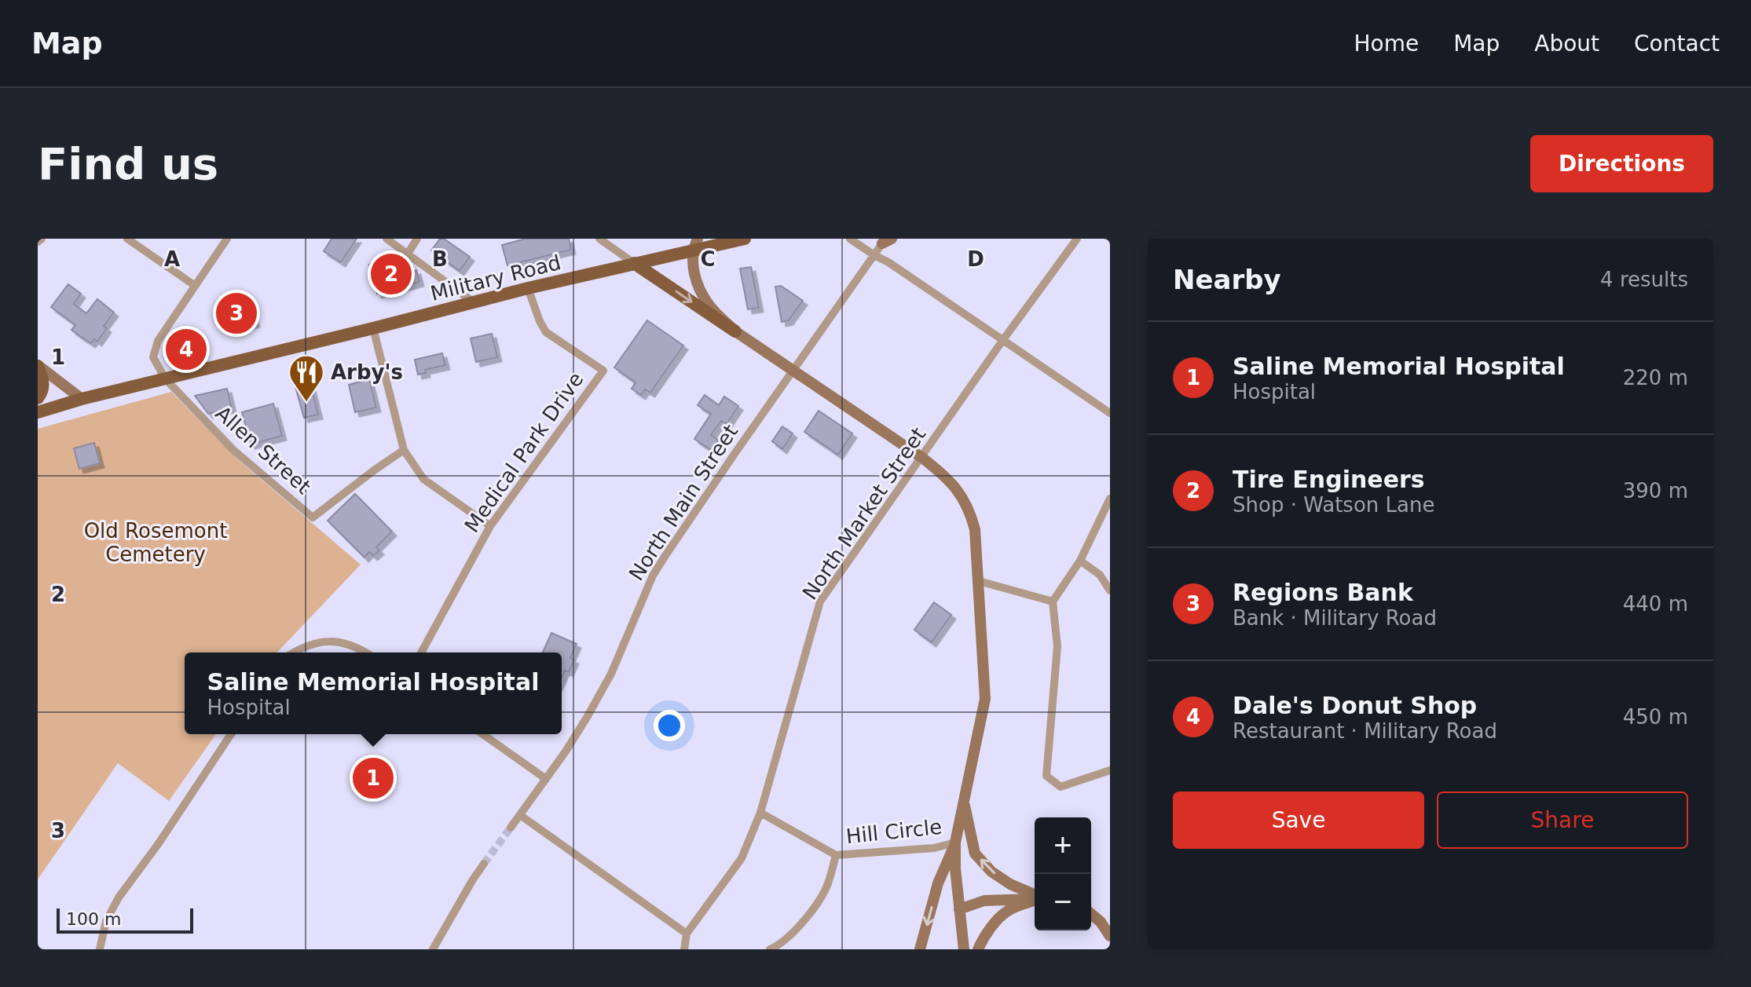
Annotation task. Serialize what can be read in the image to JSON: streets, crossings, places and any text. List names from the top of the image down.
{
  "streets": {
    "main road": ["Military Road"],
    "street": [
      "Allen Street",
      "Medical Park Drive",
      "North Main Street",
      "North Market Street",
      "Hill Circle"
    ]
  },
  "crossings": [
    ["Military Road", "Allen Street"],
    ["Military Road", "Medical Park Drive"]
  ],
  "parks": ["Old Rosemont Cemetery"],
  "places": {
    "restaurant": ["Arby's"]
  },
  "scale_bar": "100 m",
  "page": {
    "header": "Map",
    "nav": [
      "Home",
      "Map",
      "About",
      "Contact"
    ],
    "buttons": [
      "Directions",
      ["Save", "Share"]
    ],
    "title": "Find us",
    "heading": ["Nearby", "4 results"],
    "pins": [
      "2",
      "3",
      "4",
      "1"
    ],
    "list": [
      {
        "mark": "1",
        "name": "Saline Memorial Hospital",
        "note": "Hospital",
        "value": "220 m"
      },
      {
        "mark": "2",
        "name": "Tire Engineers",
        "note": "Shop · Watson Lane",
        "value": "390 m"
      },
      {
        "mark": "3",
        "name": "Regions Bank",
        "note": "Bank · Military Road",
        "value": "440 m"
      },
      {
        "mark": "4",
        "name": "Dale's Donut Shop",
        "note": "Restaurant · Military Road",
        "value": "450 m"
      }
    ],
    "popup": ["Saline Memorial Hospital", "Hospital"],
    "map_buttons": ["+", "−"],
    "scale": "100 m"
  },
  "grid": {
    "columns": [
      "A",
      "B",
      "C",
      "D"
    ],
    "rows": ["1", "2", "3"]
  }
}
